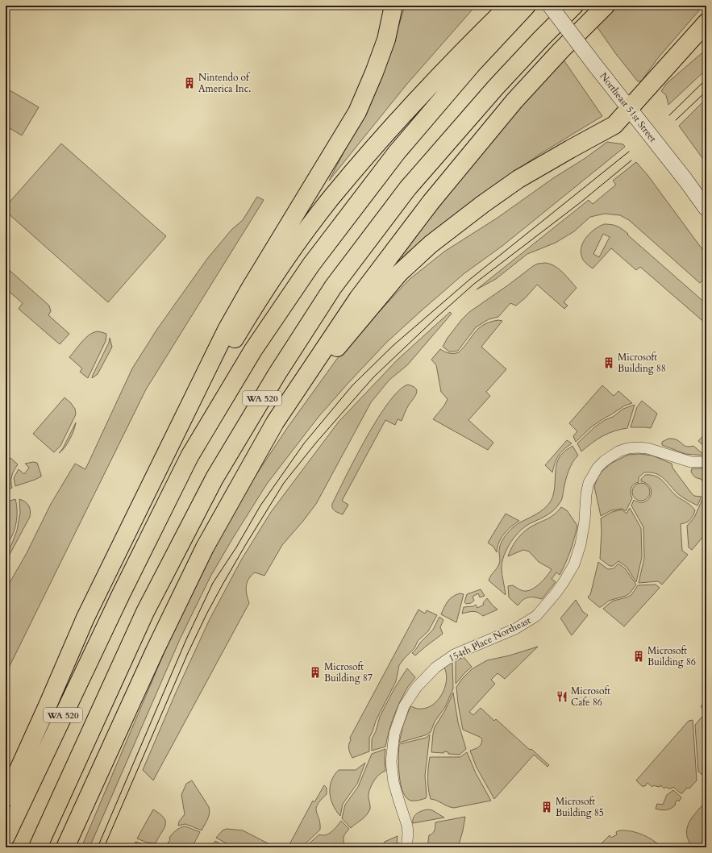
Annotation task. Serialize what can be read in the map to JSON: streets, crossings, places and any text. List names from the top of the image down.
{
  "streets": {
    "highway": ["WA 520"],
    "main road": ["Northeast 51st Street"],
    "street": ["154th Place Northeast"]
  },
  "places": {
    "building": [
      "Nintendo of America Inc.",
      "Microsoft Building 88",
      "Microsoft Building 86",
      "Microsoft Building 87",
      "Microsoft Building 85"
    ],
    "restaurant": ["Microsoft Cafe 86"]
  }
}
